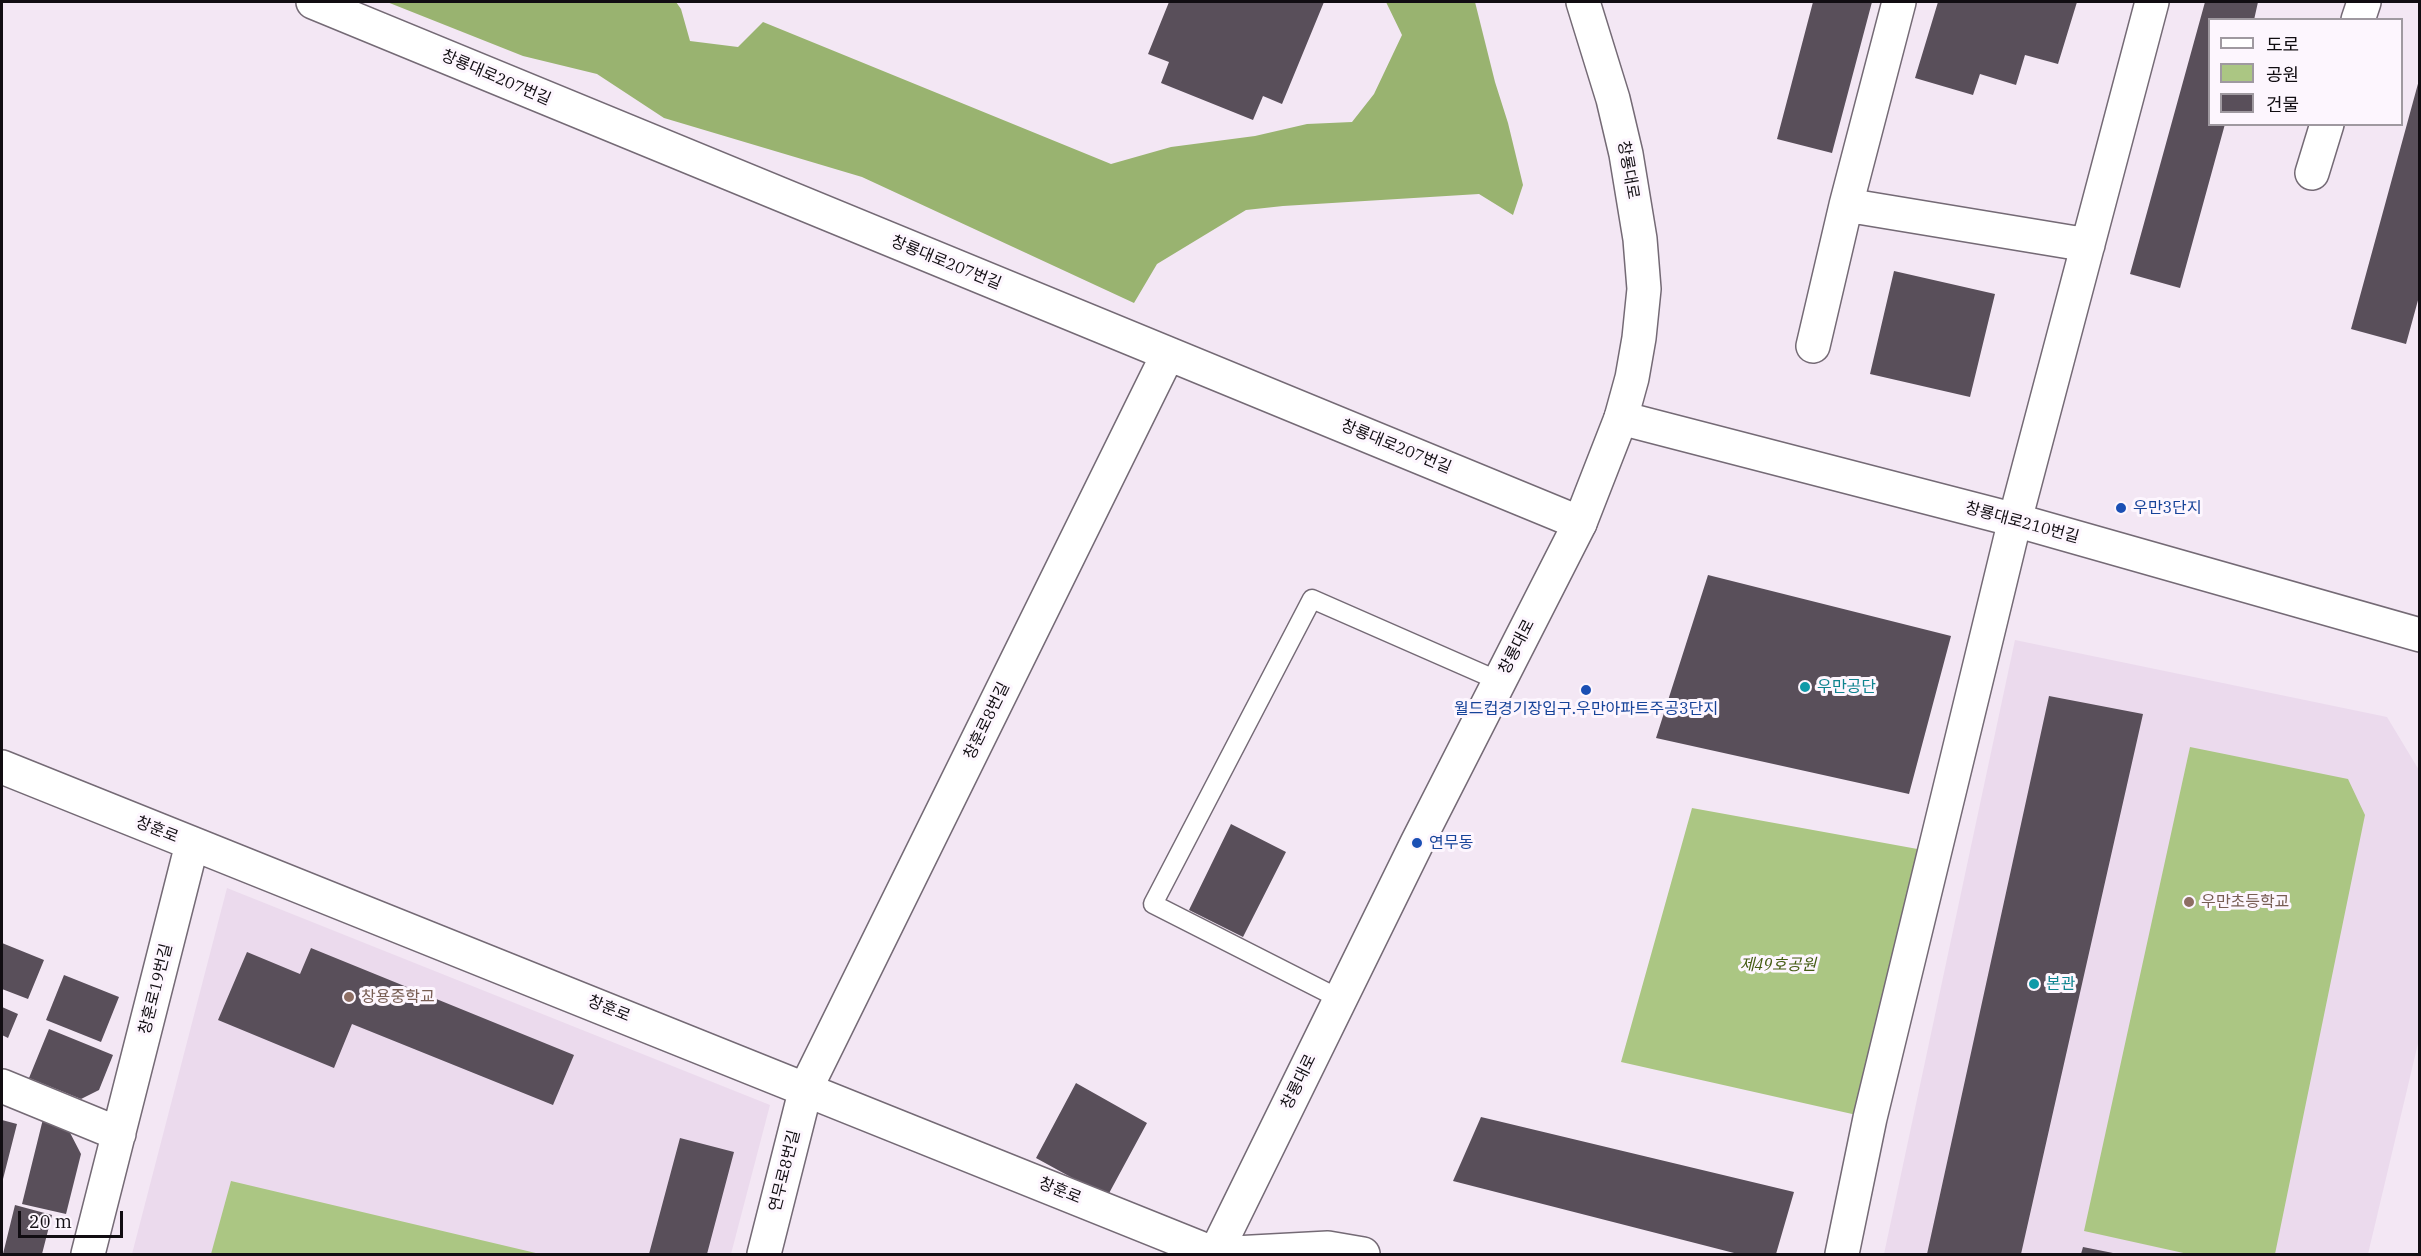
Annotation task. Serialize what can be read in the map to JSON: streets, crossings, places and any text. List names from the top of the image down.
{
  "streets": {
    "street": [
      "창룡대로207번길",
      "창룡대로",
      "창룡대로210번길",
      "창훈로8번길",
      "창훈로",
      "창훈로19번길",
      "연무로8번길"
    ]
  },
  "crossings": [
    ["창룡대로207번길", "창룡대로"],
    ["창룡대로207번길", "창훈로8번길"],
    ["창룡대로", "창룡대로210번길"],
    ["창룡대로", "창훈로"],
    ["창훈로8번길", "창훈로"],
    ["창훈로8번길", "연무로8번길"],
    ["창훈로", "창훈로19번길"],
    ["창훈로", "연무로8번길"]
  ],
  "parks": ["제49호공원"],
  "places": [
    "우만3단지",
    "우만공단",
    "월드컵경기장입구.우만아파트주공3단지",
    "연무동",
    "우만초등학교",
    "본관",
    "창용중학교"
  ],
  "legend": ["도로", "공원", "건물"],
  "scale_bar": "20 m"
}
